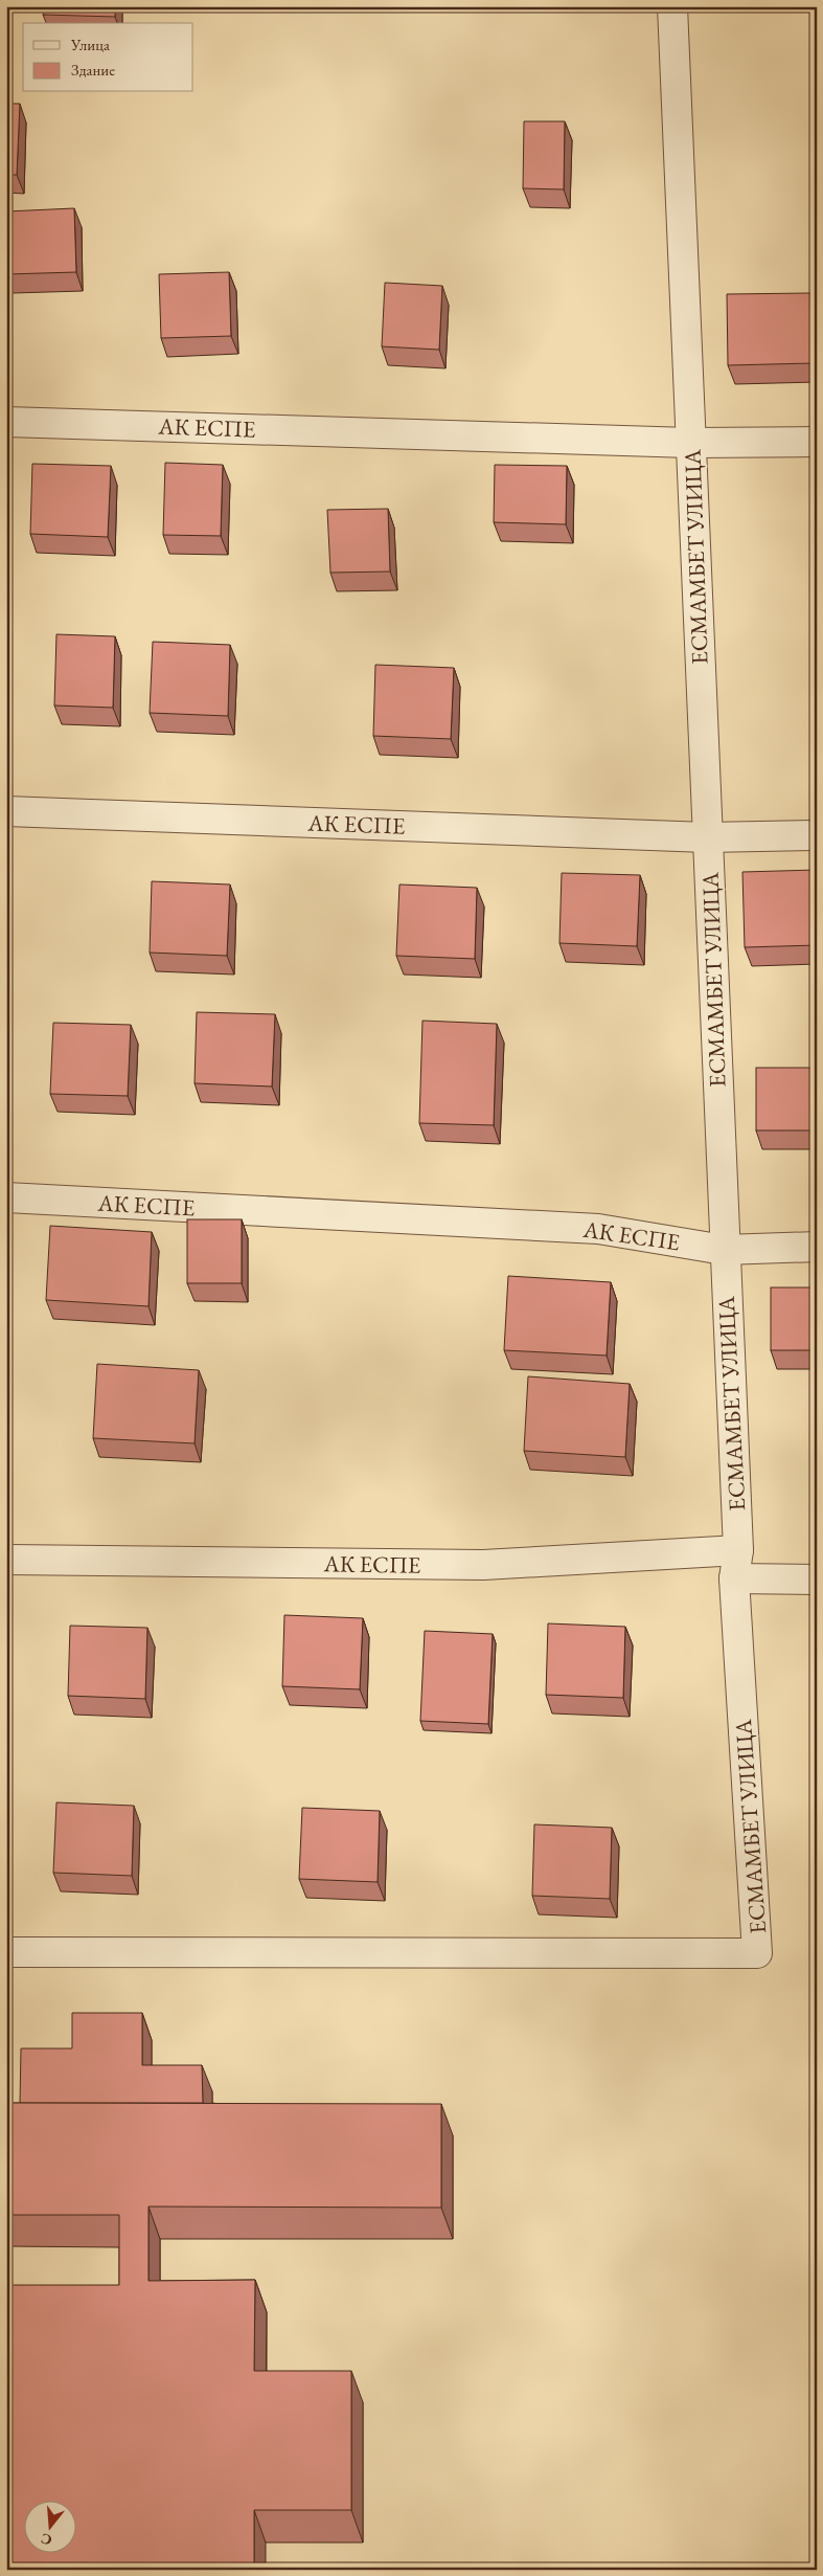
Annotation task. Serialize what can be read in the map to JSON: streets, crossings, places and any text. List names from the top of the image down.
{
  "streets": {
    "street": ["АК ЕСПЕ", "ЕСМАМБЕТ УЛИЦА"]
  },
  "crossings": [
    ["АК ЕСПЕ", "ЕСМАМБЕТ УЛИЦА"]
  ],
  "legend": ["Улица", "Здание"],
  "north": "bottom"
}
